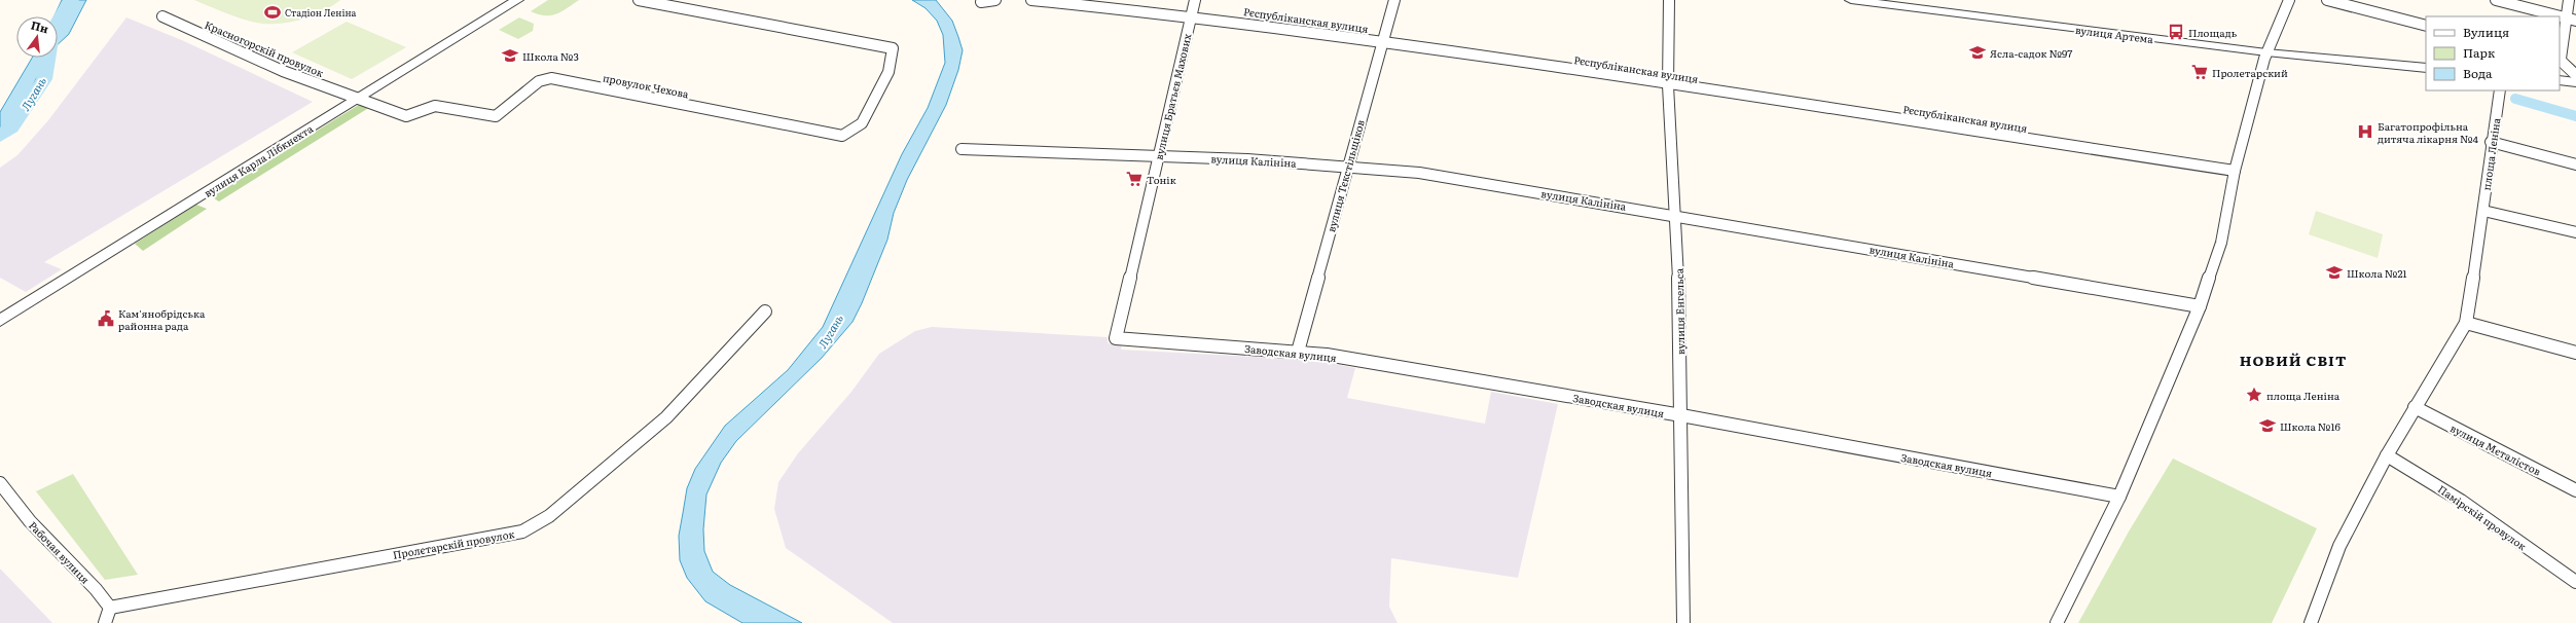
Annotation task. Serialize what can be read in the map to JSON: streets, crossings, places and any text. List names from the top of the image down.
{
  "streets": {
    "street": [
      "Рєспубліканская вулиця",
      "вулиця Артема",
      "Красногорскій провулок",
      "провулок Чехова",
      "вулиця Братьєв Махових",
      "площа Леніна",
      "вулиця Карла Лібкнехта",
      "вулиця Калініна",
      "вулиця Тєкстільщіков",
      "вулиця Енгельса",
      "Заводская вулиця",
      "вулиця Мєталістов",
      "Памірскій провулок",
      "Пролєтарскій провулок",
      "Рабочая вулиця"
    ]
  },
  "crossings": [
    ["Рєспубліканская вулиця", "вулиця Братьєв Махових"],
    ["Рєспубліканская вулиця", "вулиця Тєкстільщіков"],
    ["Рєспубліканская вулиця", "вулиця Енгельса"],
    ["Красногорскій провулок", "провулок Чехова"],
    ["Красногорскій провулок", "вулиця Карла Лібкнехта"],
    ["провулок Чехова", "вулиця Карла Лібкнехта"],
    ["вулиця Братьєв Махових", "вулиця Калініна"],
    ["вулиця Братьєв Махових", "Заводская вулиця"],
    ["площа Леніна", "вулиця Мєталістов"],
    ["площа Леніна", "Памірскій провулок"],
    ["вулиця Калініна", "вулиця Тєкстільщіков"],
    ["вулиця Калініна", "вулиця Енгельса"],
    ["вулиця Тєкстільщіков", "Заводская вулиця"],
    ["вулиця Енгельса", "Заводская вулиця"],
    ["Пролєтарскій провулок", "Рабочая вулиця"]
  ],
  "districts": ["НОВИЙ СВІТ"],
  "water": ["Лугань"],
  "places": {
    "sports": ["Стадіон Леніна"],
    "bus stop": ["Площадь"],
    "school or university": [
      "Ясла-садок №97",
      "Школа №3",
      "Школа №21",
      "Школа №16"
    ],
    "supermarket": ["Пролетарский", "Тонік"],
    "hospital": ["Багатопрофільна дитяча лікарня №4"],
    "public building": ["Кам'янобрідська районна рада"],
    "place": ["площа Леніна"]
  },
  "legend": ["Вулиця", "Парк", "Вода"],
  "north": "top"
}
